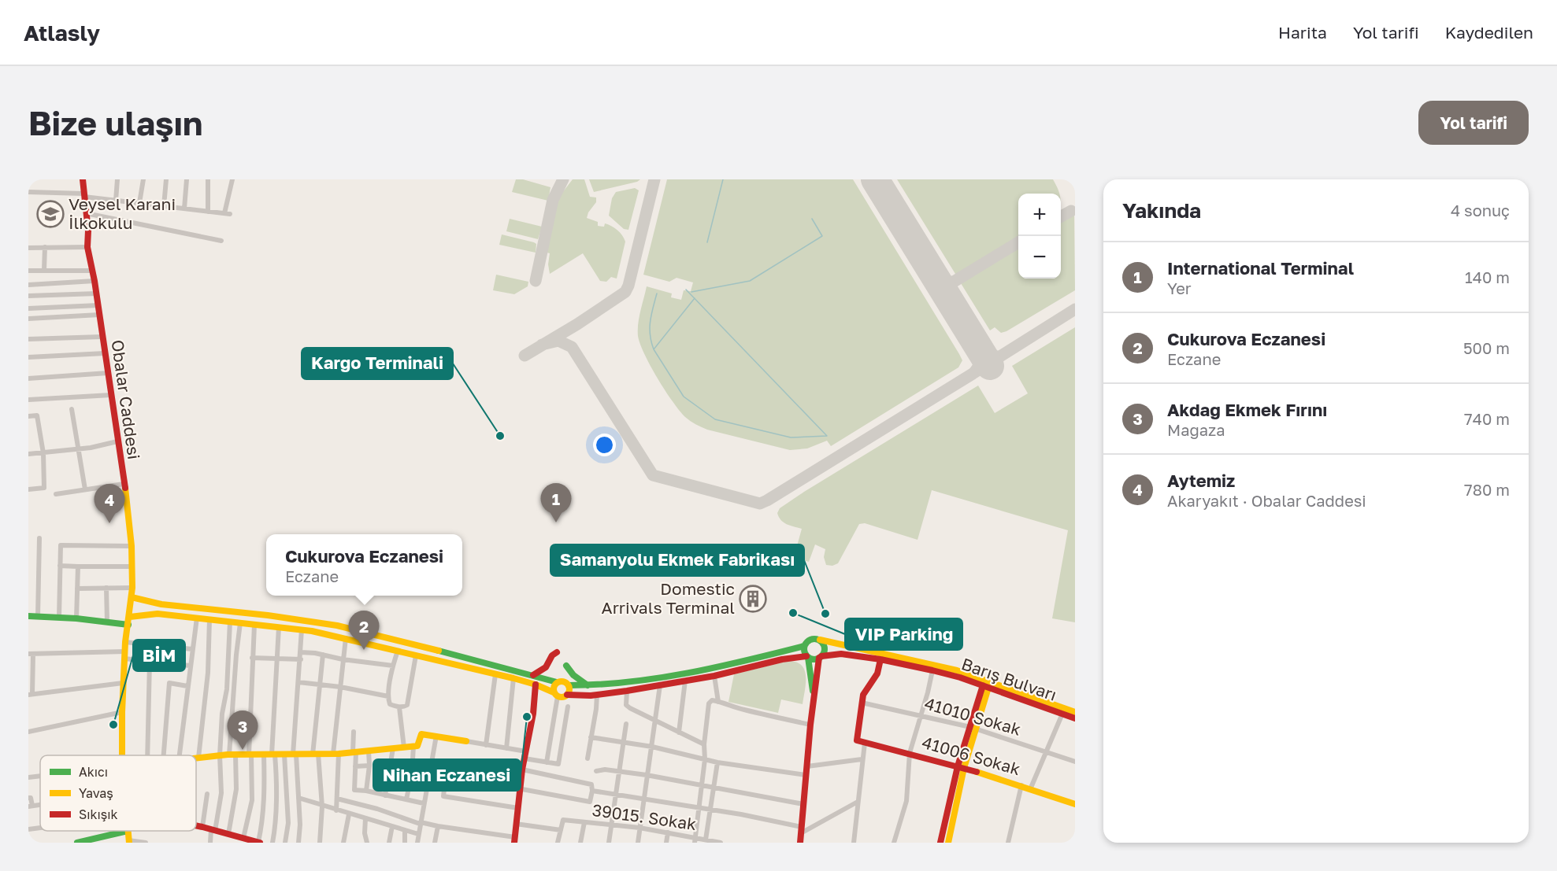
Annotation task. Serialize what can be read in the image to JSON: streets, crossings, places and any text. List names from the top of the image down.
{
  "streets": {
    "main road": ["Obalar Caddesi", "Barış Bulvarı", "41006 Sokak"],
    "street": ["41010 Sokak", "39015. Sokak"]
  },
  "crossings": [
    ["41010 Sokak", "41006 Sokak"]
  ],
  "places": {
    "school or university": ["Veysel Karani İlkokulu"],
    "other": [
      "Kargo Terminali",
      "VIP Parking",
      "Samanyolu Ekmek Fabrikası",
      "Nihan Eczanesi",
      "BİM"
    ],
    "building": ["Domestic Arrivals Terminal"]
  },
  "legend": ["Akıcı", "Yavaş", "Sıkışık"],
  "page": {
    "header": "Atlasly",
    "nav": ["Harita", "Yol tarifi", "Kaydedilen"],
    "buttons": "Yol tarifi",
    "title": "Bize ulaşın",
    "heading": ["Yakında", "4 sonuç"],
    "map_buttons": ["+", "−"],
    "list": [
      {
        "mark": "1",
        "name": "International Terminal",
        "note": "Yer",
        "value": "140 m"
      },
      {
        "mark": "2",
        "name": "Cukurova Eczanesi",
        "note": "Eczane",
        "value": "500 m"
      },
      {
        "mark": "3",
        "name": "Akdag Ekmek Fırını",
        "note": "Mağaza",
        "value": "740 m"
      },
      {
        "mark": "4",
        "name": "Aytemiz",
        "note": "Akaryakıt · Obalar Caddesi",
        "value": "780 m"
      }
    ],
    "pins": [
      "1",
      "4",
      "2",
      "3"
    ],
    "popup": ["Cukurova Eczanesi", "Eczane"]
  }
}
